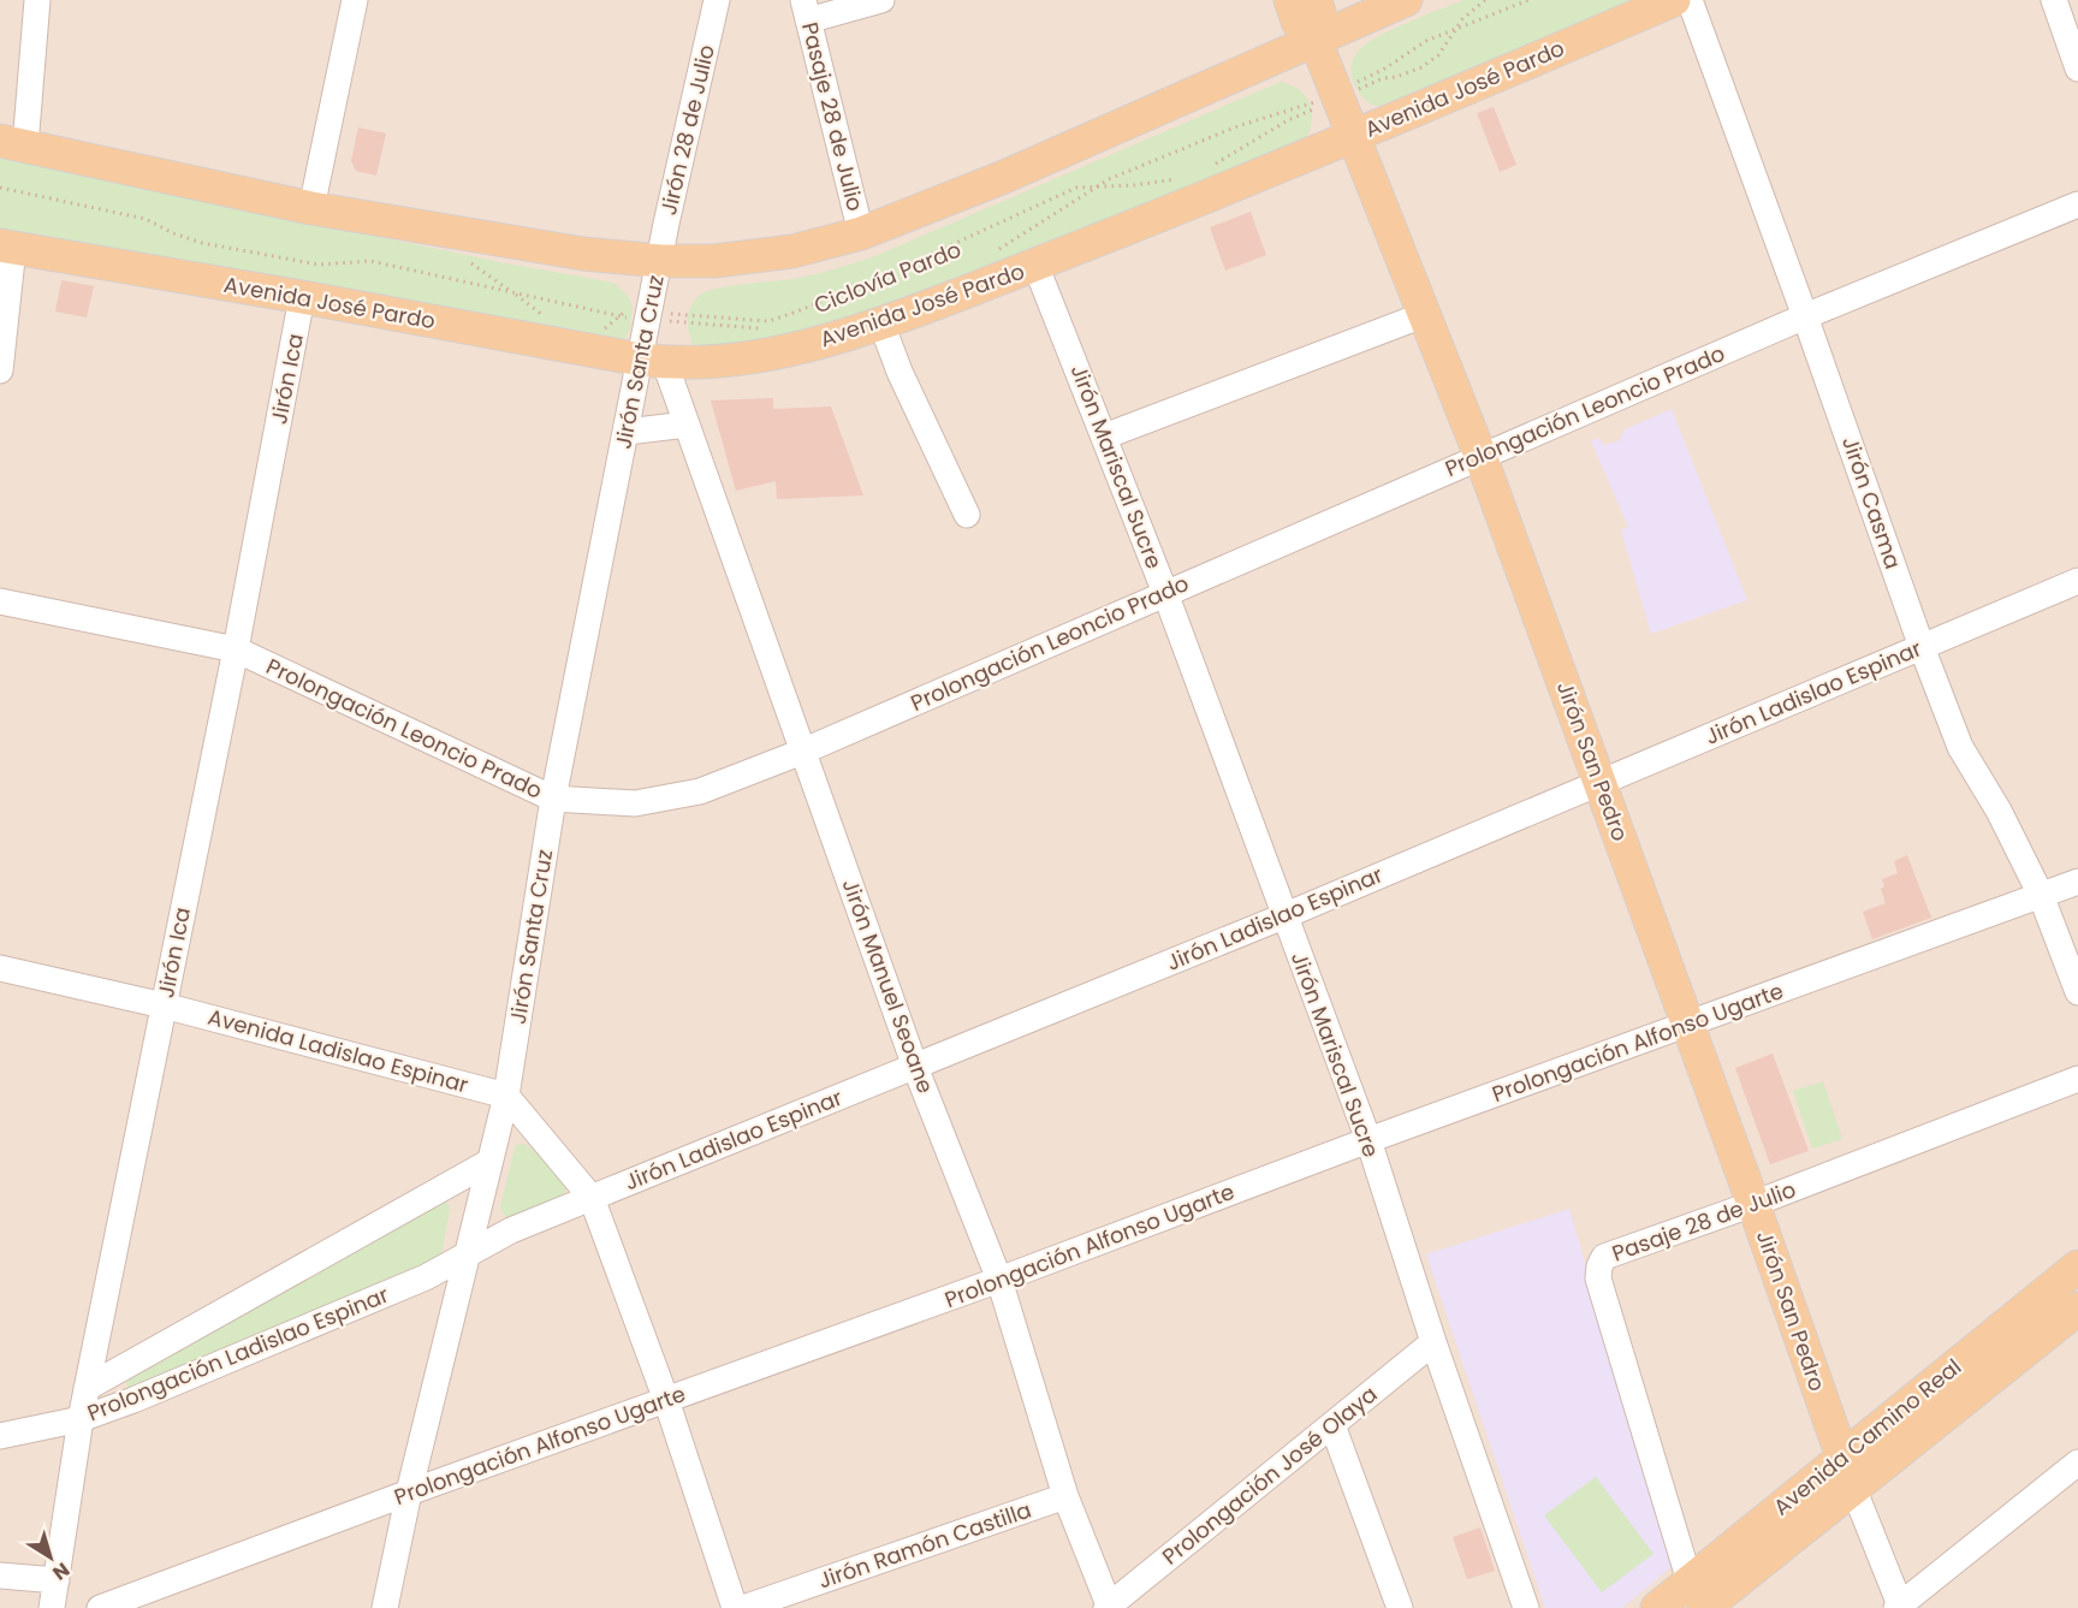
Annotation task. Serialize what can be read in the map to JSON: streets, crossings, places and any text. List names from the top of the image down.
{
  "streets": {
    "main road": ["Avenida José Pardo", "Jirón San Pedro", "Avenida Camino Real"],
    "street": [
      "Pasaje 28 de Julio",
      "Jirón 28 de Julio",
      "Jirón Santa Cruz",
      "Jirón Ica",
      "Prolongación Leoncio Prado",
      "Jirón Mariscal Sucre",
      "Jirón Casma",
      "Jirón Ladislao Espinar",
      "Jirón Manuel Seoane",
      "Prolongación Alfonso Ugarte",
      "Avenida Ladislao Espinar",
      "Prolongación Ladislao Espinar",
      "Prolongación José Olaya",
      "Jirón Ramón Castilla"
    ]
  },
  "crossings": [
    ["Avenida José Pardo", "Jirón Santa Cruz"],
    ["Avenida José Pardo", "Jirón Ica"],
    ["Avenida José Pardo", "Jirón Mariscal Sucre"],
    ["Avenida José Pardo", "Jirón San Pedro"],
    ["Avenida José Pardo", "Jirón Manuel Seoane"],
    ["Pasaje 28 de Julio", "Jirón San Pedro"],
    ["Pasaje 28 de Julio", "Avenida Camino Real"],
    ["Jirón 28 de Julio", "Jirón Santa Cruz"],
    ["Jirón Santa Cruz", "Prolongación Leoncio Prado"],
    ["Jirón Santa Cruz", "Jirón Ladislao Espinar"],
    ["Jirón Santa Cruz", "Jirón Manuel Seoane"],
    ["Jirón Santa Cruz", "Prolongación Alfonso Ugarte"],
    ["Jirón Santa Cruz", "Avenida Ladislao Espinar"],
    ["Jirón Santa Cruz", "Prolongación Ladislao Espinar"],
    ["Jirón Ica", "Prolongación Leoncio Prado"],
    ["Jirón Ica", "Avenida Ladislao Espinar"],
    ["Jirón Ica", "Prolongación Ladislao Espinar"],
    ["Prolongación Leoncio Prado", "Jirón Mariscal Sucre"],
    ["Prolongación Leoncio Prado", "Jirón Casma"],
    ["Prolongación Leoncio Prado", "Jirón San Pedro"],
    ["Prolongación Leoncio Prado", "Jirón Manuel Seoane"],
    ["Jirón Mariscal Sucre", "Jirón Ladislao Espinar"],
    ["Jirón Mariscal Sucre", "Prolongación Alfonso Ugarte"],
    ["Jirón Mariscal Sucre", "Prolongación José Olaya"],
    ["Jirón Casma", "Jirón Ladislao Espinar"],
    ["Jirón Casma", "Prolongación Alfonso Ugarte"],
    ["Jirón Ladislao Espinar", "Jirón San Pedro"],
    ["Jirón Ladislao Espinar", "Jirón Manuel Seoane"],
    ["Jirón Ladislao Espinar", "Prolongación Ladislao Espinar"],
    ["Jirón San Pedro", "Prolongación Alfonso Ugarte"],
    ["Jirón San Pedro", "Avenida Camino Real"],
    ["Jirón Manuel Seoane", "Prolongación Alfonso Ugarte"],
    ["Jirón Manuel Seoane", "Prolongación José Olaya"],
    ["Jirón Manuel Seoane", "Jirón Ramón Castilla"]
  ],
  "north": "bottom right"
}
